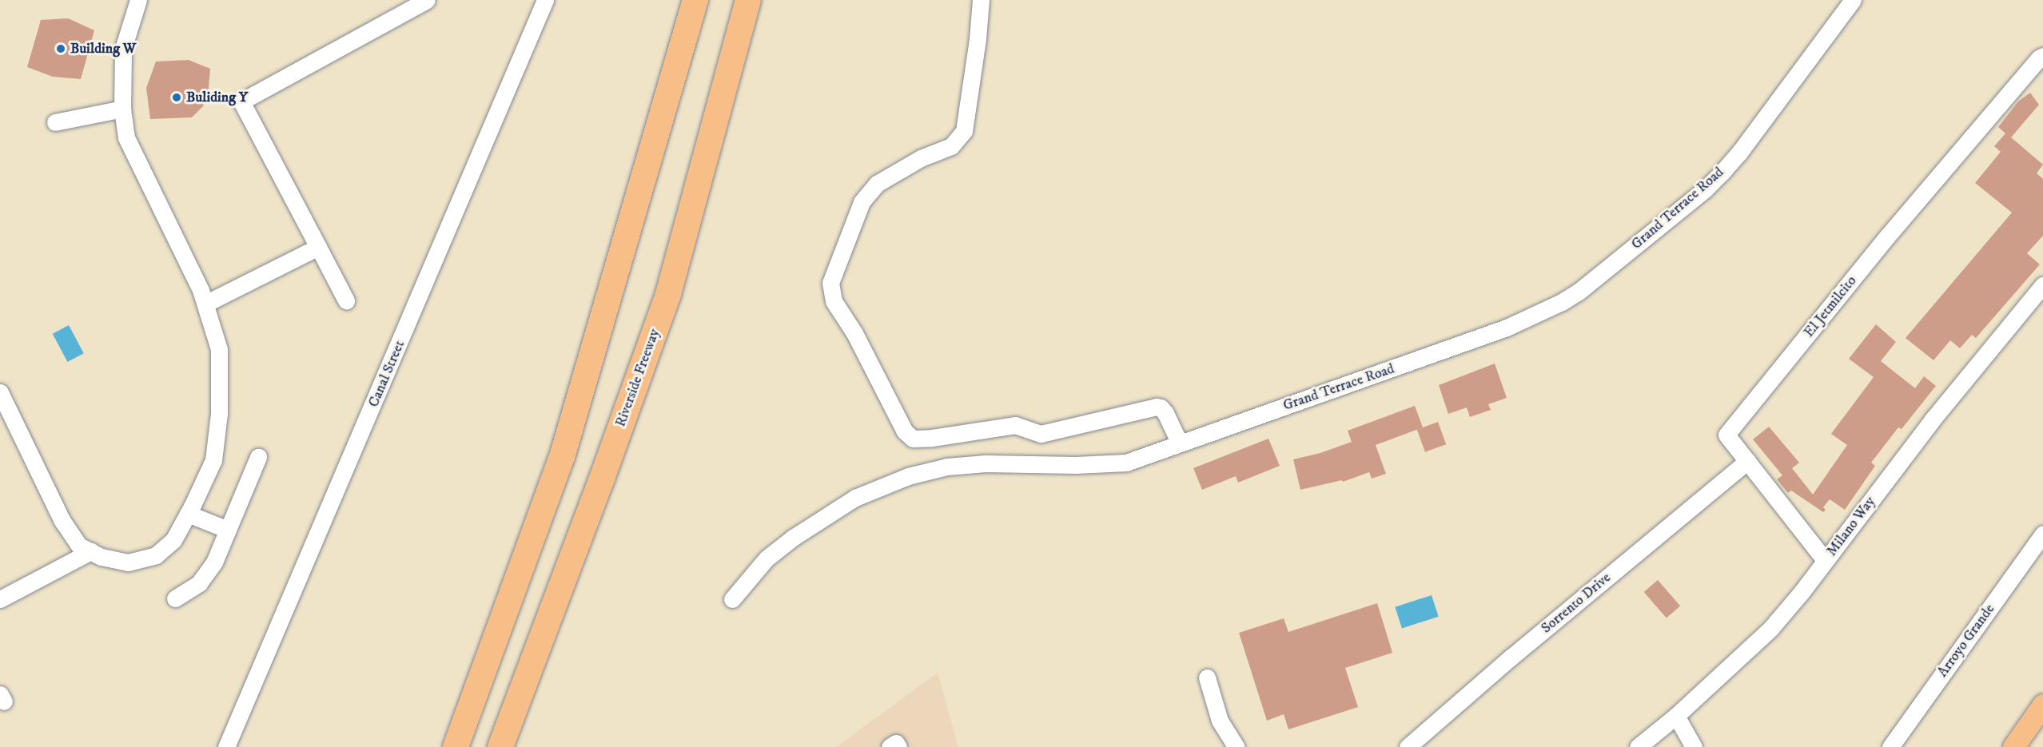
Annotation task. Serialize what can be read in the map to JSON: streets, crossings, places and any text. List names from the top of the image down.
{
  "streets": {
    "highway": ["Riverside Freeway"],
    "street": [
      "Grand Terrace Road",
      "El Jetmilcito",
      "Canal Street",
      "Milano Way",
      "Sorrento Drive",
      "Arroyo Grande"
    ]
  },
  "crossings": [
    ["El Jetmilcito", "Milano Way"],
    ["El Jetmilcito", "Sorrento Drive"]
  ],
  "places": ["Building W", "Buliding Y"]
}
